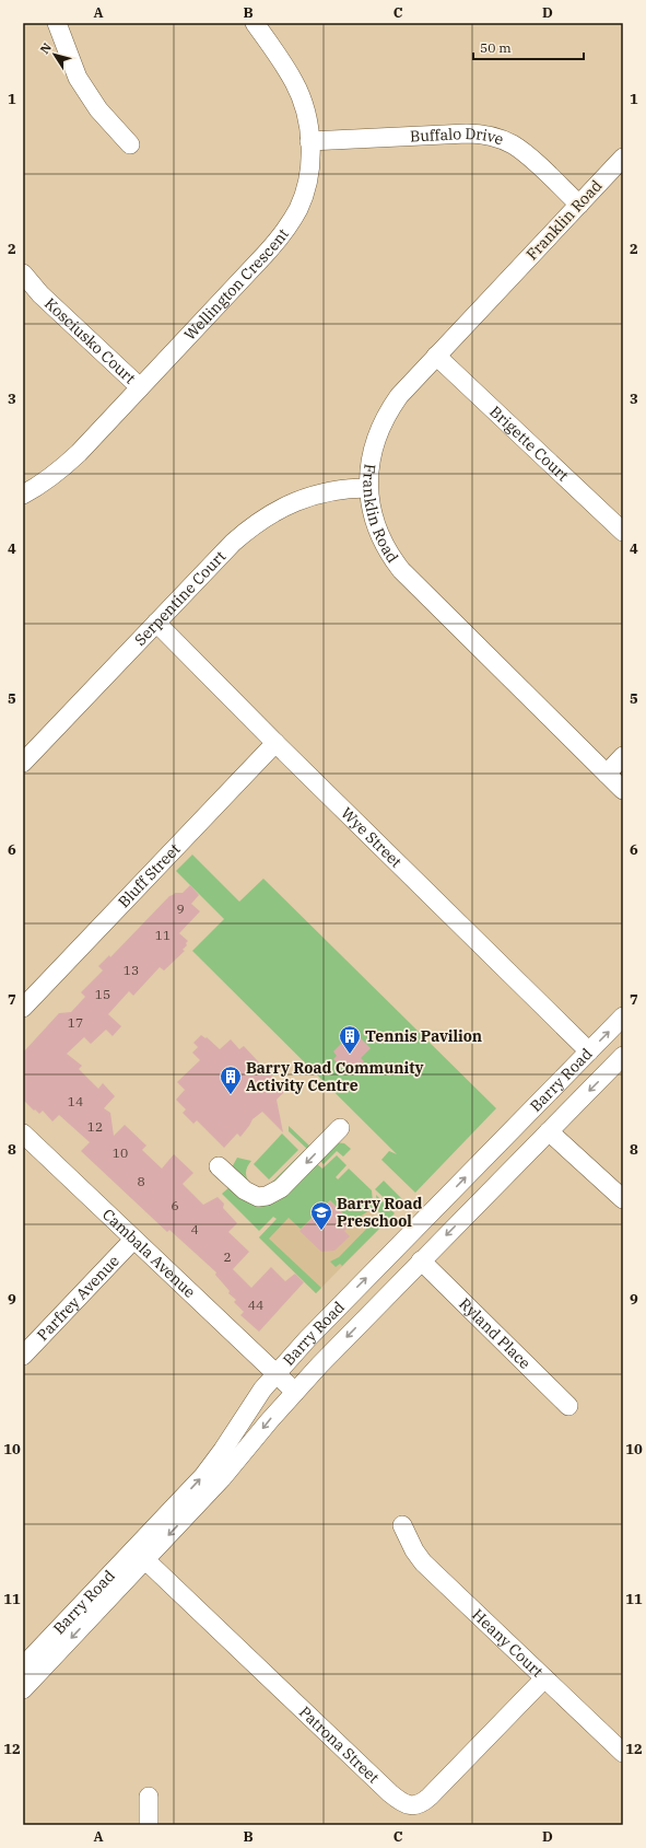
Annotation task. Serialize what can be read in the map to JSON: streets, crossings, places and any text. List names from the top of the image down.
{
  "streets": {
    "street": [
      "Buffalo Drive",
      "Franklin Road",
      "Wellington Crescent",
      "Kosciusko Court",
      "Brigette Court",
      "Serpentine Court",
      "Wye Street",
      "Bluff Street",
      "Barry Road",
      "Cambala Avenue",
      "Parfrey Avenue",
      "Ryland Place",
      "Heany Court",
      "Patrona Street"
    ]
  },
  "crossings": [
    ["Buffalo Drive", "Franklin Road"],
    ["Buffalo Drive", "Wellington Crescent"],
    ["Franklin Road", "Brigette Court"],
    ["Franklin Road", "Serpentine Court"],
    ["Wellington Crescent", "Kosciusko Court"],
    ["Serpentine Court", "Wye Street"],
    ["Wye Street", "Bluff Street"],
    ["Wye Street", "Barry Road"],
    ["Barry Road", "Cambala Avenue"],
    ["Barry Road", "Ryland Place"],
    ["Barry Road", "Patrona Street"],
    ["Cambala Avenue", "Parfrey Avenue"],
    ["Heany Court", "Patrona Street"]
  ],
  "places": {
    "building": ["Tennis Pavilion", "Barry Road Community Activity Centre"],
    "school or university": ["Barry Road Preschool"]
  },
  "house_numbers": [
    "9",
    "11",
    "13",
    "15",
    "17",
    "14",
    "12",
    "10",
    "8",
    "6",
    "4",
    "2",
    "44"
  ],
  "scale_bar": "50 m",
  "north": "top left",
  "grid": {
    "columns": [
      "A",
      "B",
      "C",
      "D"
    ],
    "rows": [
      "1",
      "2",
      "3",
      "4",
      "5",
      "6",
      "7",
      "8",
      "9",
      "10",
      "11",
      "12"
    ]
  }
}
